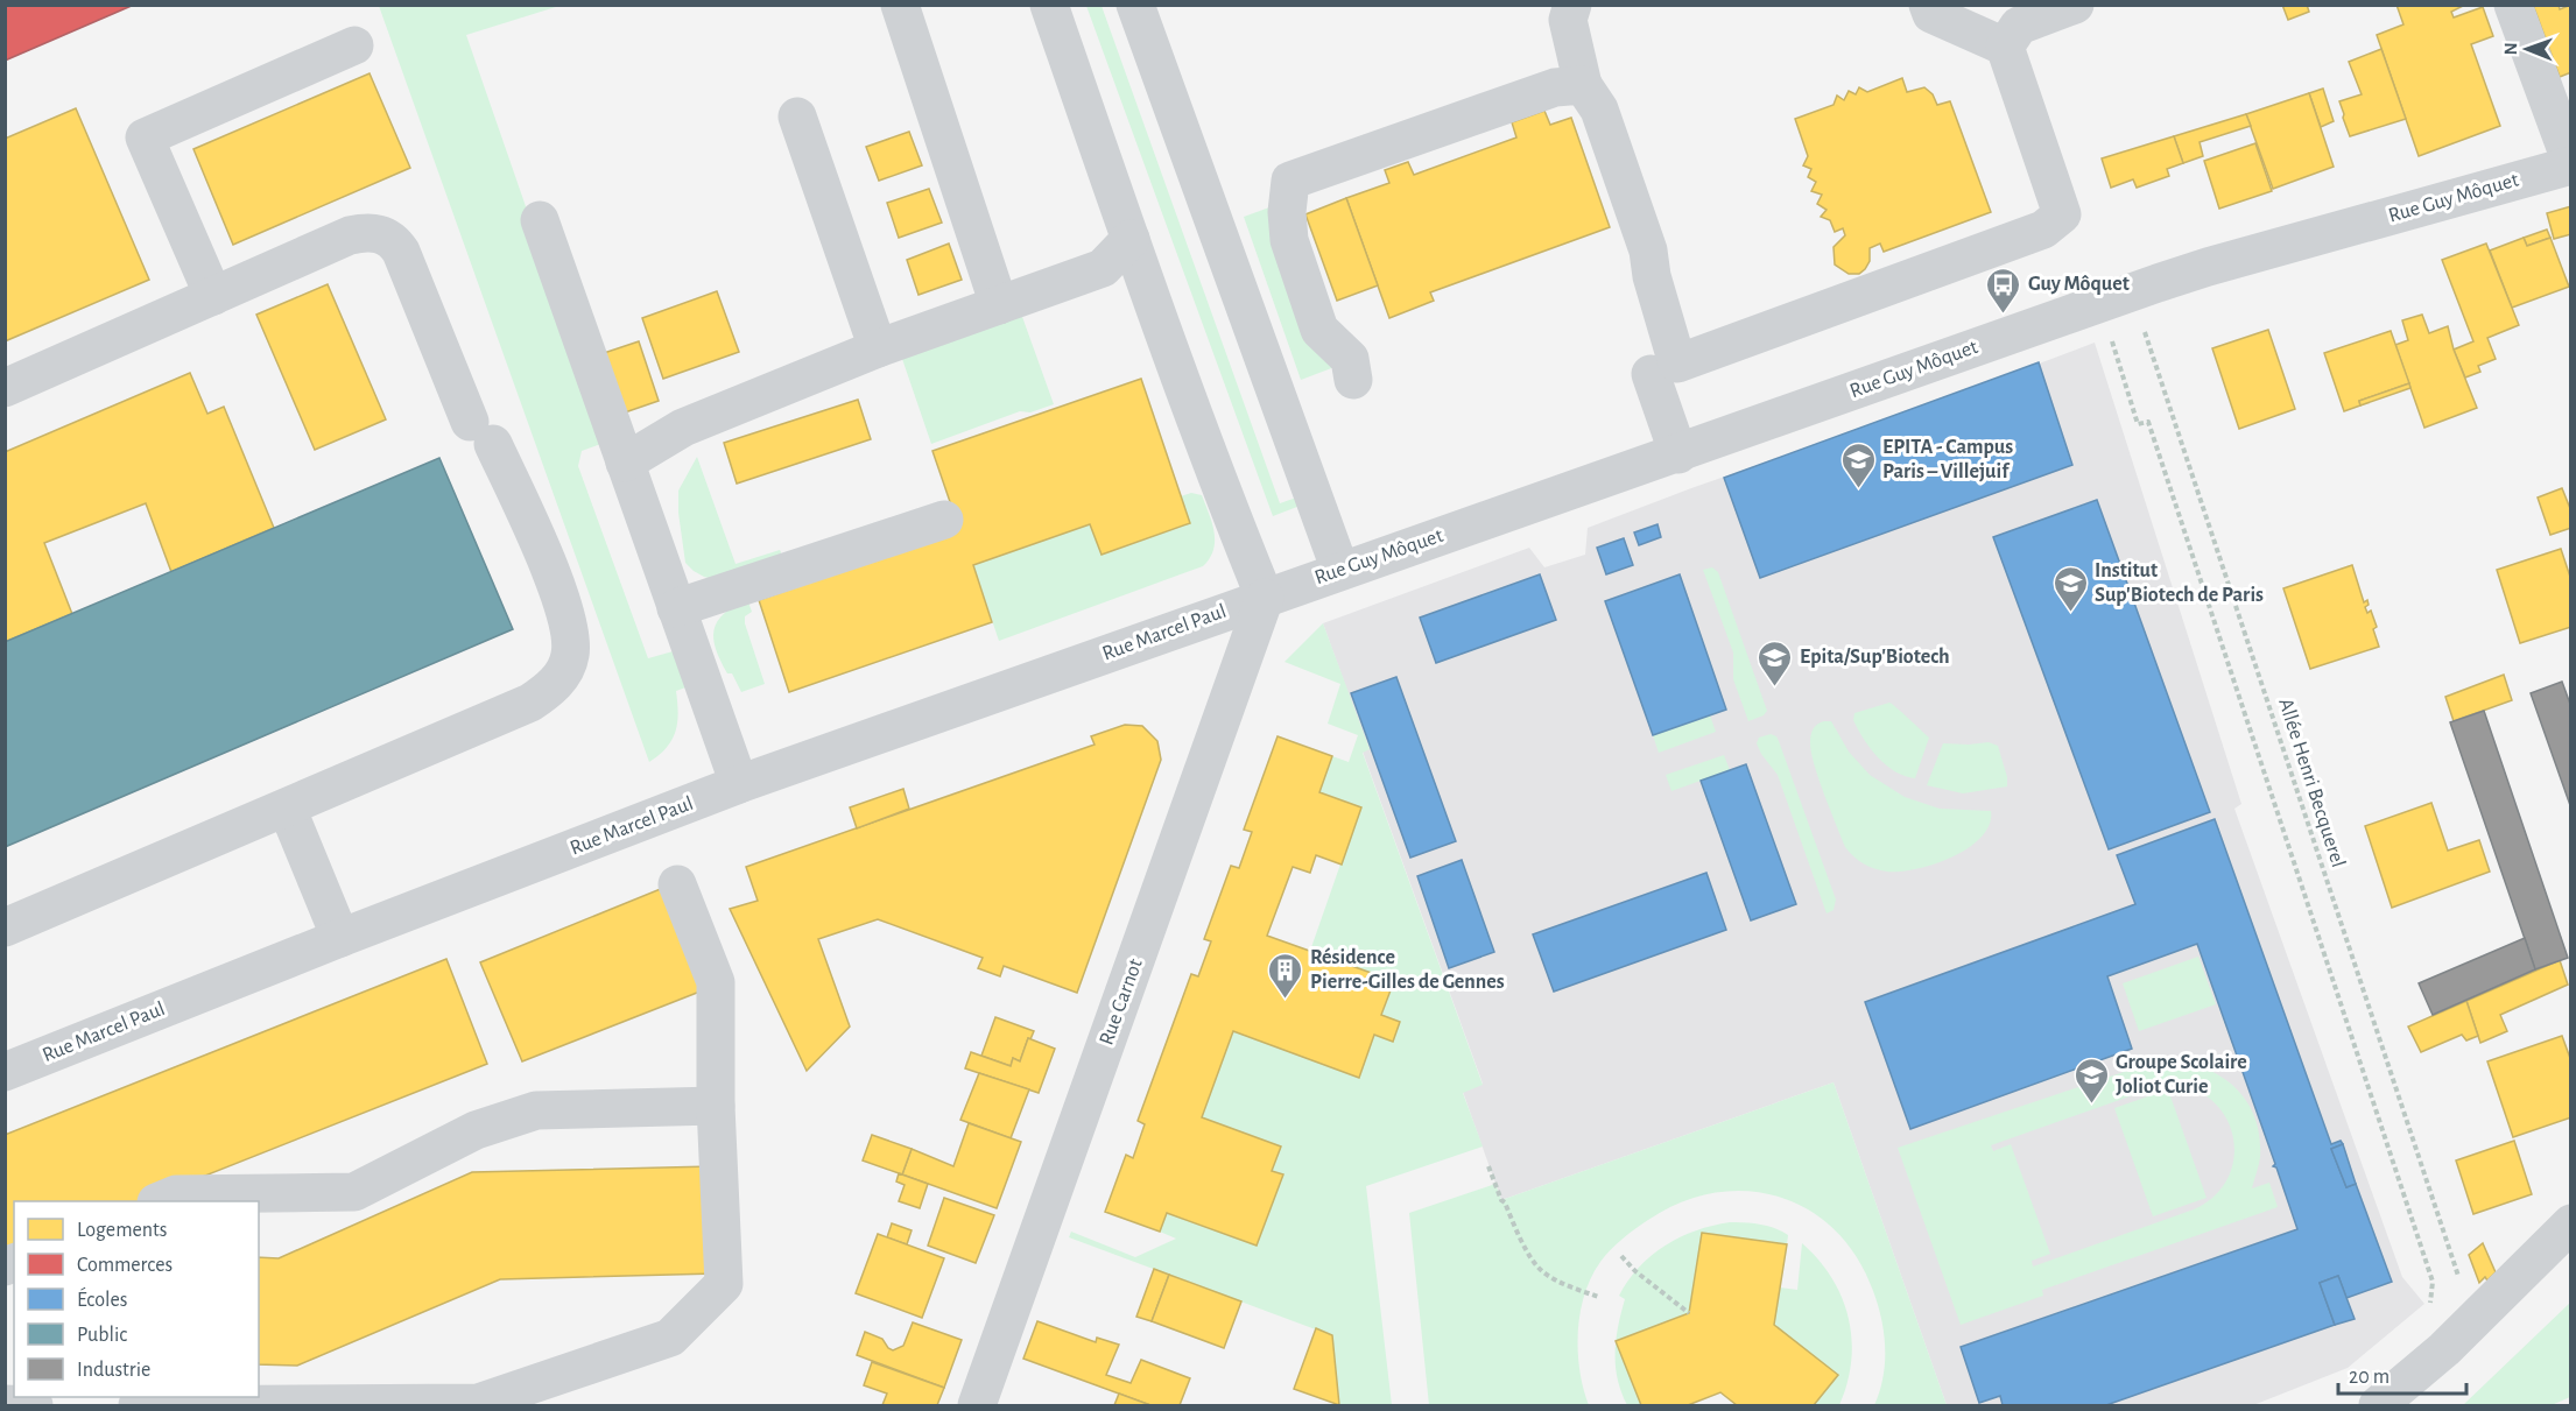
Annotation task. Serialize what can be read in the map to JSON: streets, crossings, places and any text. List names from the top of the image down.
{
  "streets": {
    "street": ["Rue Guy Môquet", "Rue Marcel Paul", "Rue Carnot"],
    "path": ["Allée Henri Becquerel"]
  },
  "crossings": [
    ["Rue Guy Môquet", "Rue Marcel Paul"],
    ["Rue Guy Môquet", "Allée Henri Becquerel"],
    ["Rue Guy Môquet", "Rue Carnot"],
    ["Rue Marcel Paul", "Rue Carnot"]
  ],
  "places": {
    "bus stop": ["Guy Môquet"],
    "school or university": [
      "EPITA - Campus Paris – Villejuif",
      "Institut Sup'Biotech de Paris",
      "Epita/Sup'Biotech",
      "Groupe Scolaire Joliot Curie"
    ],
    "building": ["Résidence Pierre-Gilles de Gennes"]
  },
  "legend": [
    "Logements",
    "Commerces",
    "Écoles",
    "Public",
    "Industrie"
  ],
  "scale_bar": "20 m",
  "north": "left"
}
